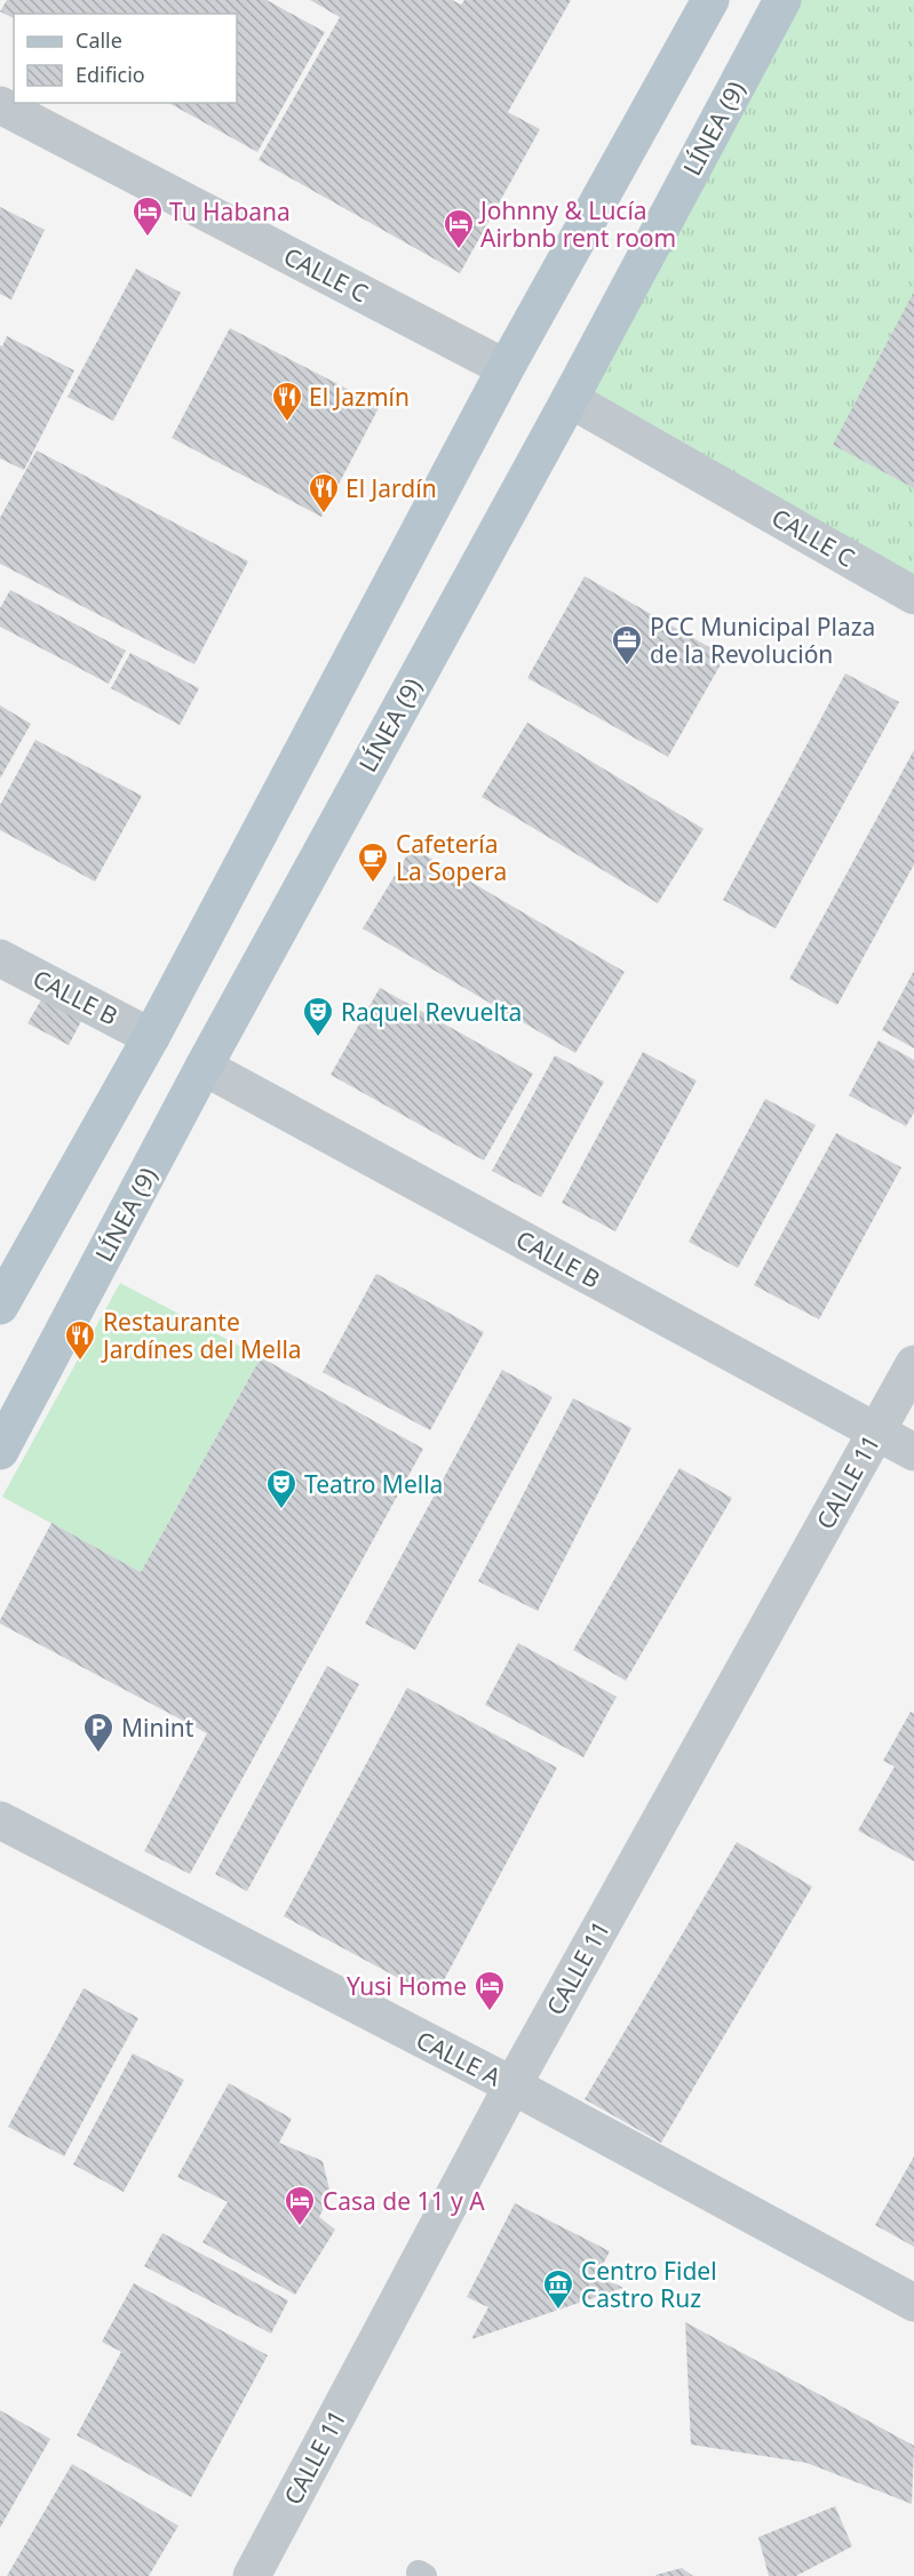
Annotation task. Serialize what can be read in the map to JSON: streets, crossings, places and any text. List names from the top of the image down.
{
  "streets": {
    "main road": ["LÍNEA (9)"],
    "street": [
      "CALLE C",
      "CALLE B",
      "CALLE 11",
      "CALLE A"
    ]
  },
  "crossings": [
    ["LÍNEA (9)", "CALLE C"],
    ["LÍNEA (9)", "CALLE B"],
    ["CALLE B", "CALLE 11"],
    ["CALLE 11", "CALLE A"]
  ],
  "places": {
    "hotel": [
      "Tu Habana",
      "Johnny & Lucía Airbnb rent room",
      "Yusi Home",
      "Casa de 11 y A"
    ],
    "restaurant": ["El Jazmín", "El Jardín", "Restaurante Jardínes del Mella"],
    "office": ["PCC Municipal Plaza de la Revolución"],
    "cafe": ["Cafetería La Sopera"],
    "theatre": ["Raquel Revuelta", "Teatro Mella"],
    "parking": ["Minint"],
    "museum": ["Centro Fidel Castro Ruz"]
  },
  "legend": ["Calle", "Edificio"]
}
